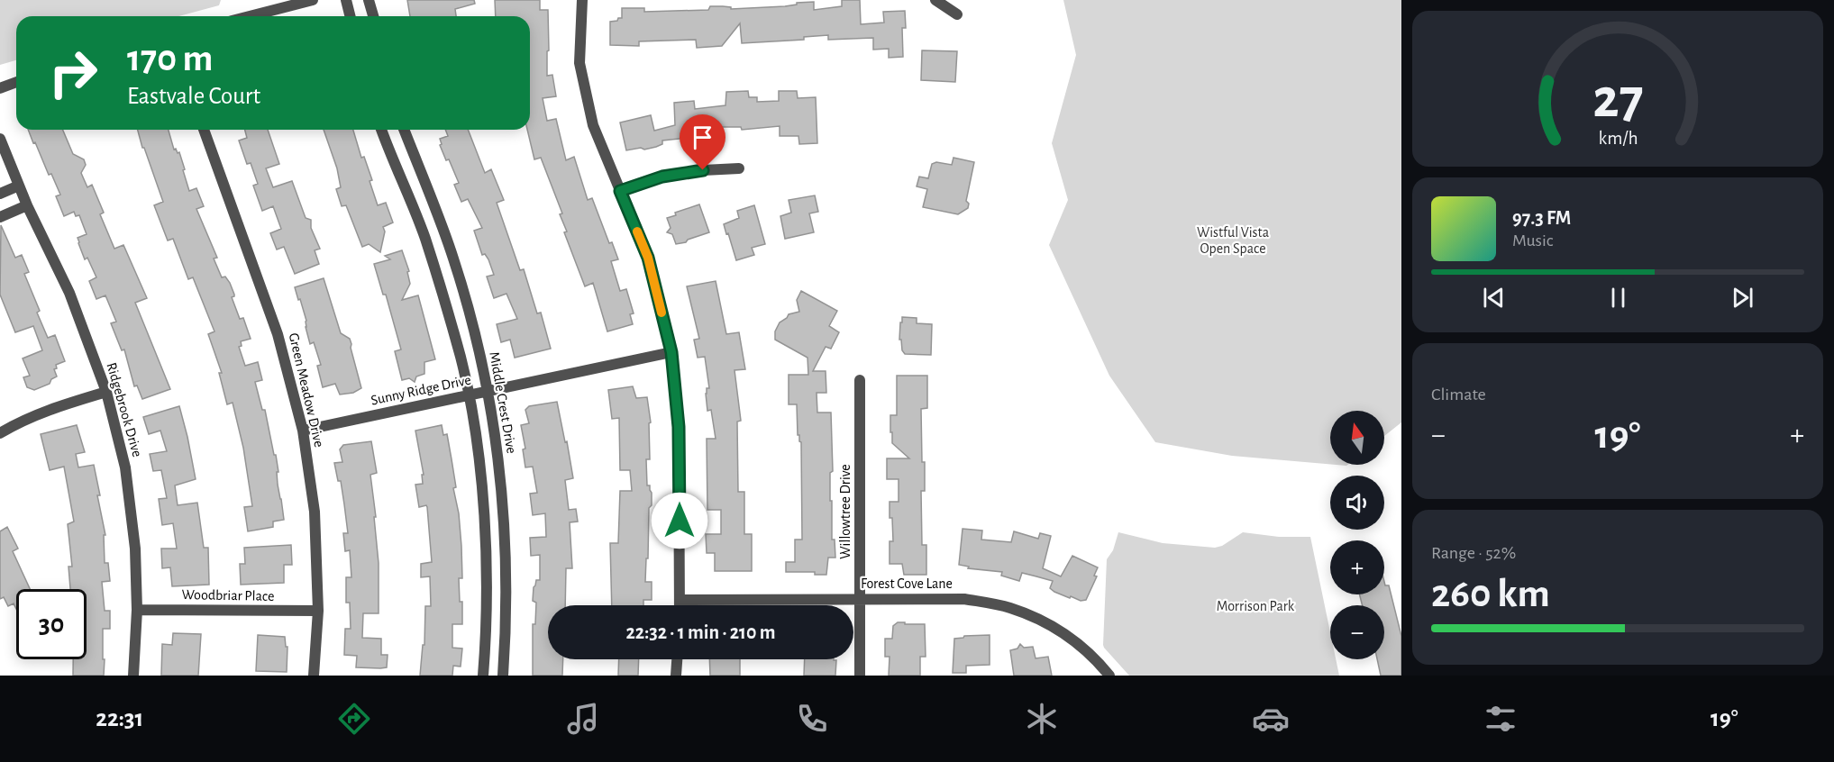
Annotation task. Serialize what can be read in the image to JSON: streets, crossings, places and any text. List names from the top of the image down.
{
  "streets": {
    "street": [
      "Green Meadow Drive",
      "Sunny Ridge Drive",
      "Middle Crest Drive",
      "Ridgebrook Drive",
      "Willowtree Drive",
      "Forest Cove Lane",
      "Woodbriar Place"
    ]
  },
  "crossings": [
    ["Green Meadow Drive", "Sunny Ridge Drive"],
    ["Green Meadow Drive", "Woodbriar Place"],
    ["Sunny Ridge Drive", "Middle Crest Drive"],
    ["Ridgebrook Drive", "Woodbriar Place"],
    ["Willowtree Drive", "Forest Cove Lane"]
  ],
  "parks": ["Wistful Vista Open Space", "Morrison Park"],
  "north": "top",
  "page": {
    "turn": ["170 m", "Eastvale Court"],
    "song": ["97.3 FM", "Music"],
    "tile": [
      "Climate",
      ["Range · 52%", "260 km"]
    ],
    "map_buttons": ["+", "−"],
    "heat": ["−", "19°", "+"],
    "limit": "30",
    "trip": "22:32 · 1 min · 210 m",
    "tabs": ["22:31", "19°"],
    "gauge": ["27", "km/h"]
  }
}
